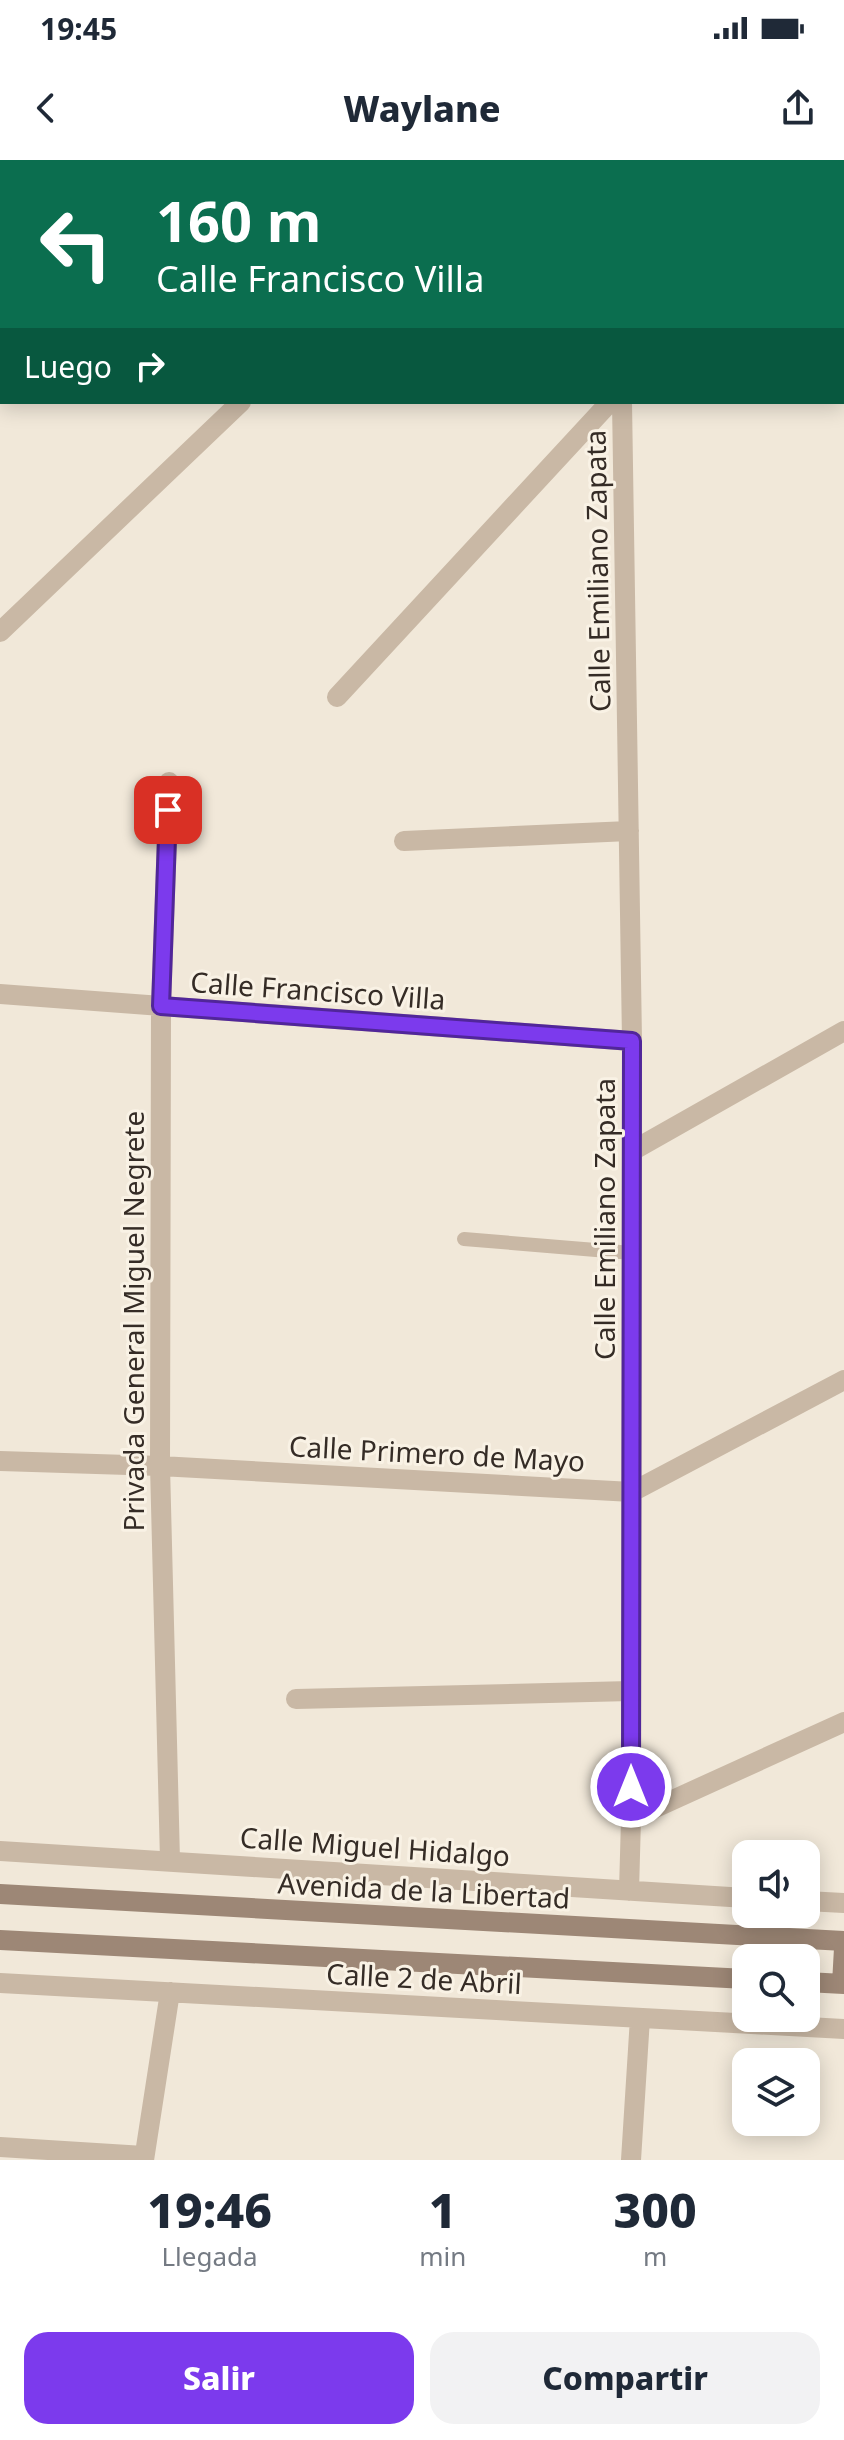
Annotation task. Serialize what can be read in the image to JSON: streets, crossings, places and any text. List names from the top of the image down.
{
  "streets": {
    "street": [
      "Calle Emiliano Zapata",
      "Calle Francisco Villa",
      "Privada General Miguel Negrete",
      "Calle Primero de Mayo",
      "Calle Miguel Hidalgo",
      "Avenida de la Libertad",
      "Calle 2 de Abril"
    ]
  },
  "crossings": [
    ["Calle Emiliano Zapata", "Calle Francisco Villa"],
    ["Calle Emiliano Zapata", "Calle Primero de Mayo"],
    ["Calle Emiliano Zapata", "Calle Miguel Hidalgo"],
    ["Calle Francisco Villa", "Privada General Miguel Negrete"],
    ["Privada General Miguel Negrete", "Calle Primero de Mayo"],
    ["Privada General Miguel Negrete", "Calle Miguel Hidalgo"]
  ],
  "page": {
    "status": "19:45",
    "header": "Waylane",
    "turn": ["160 m", "Calle Francisco Villa"],
    "then": "Luego",
    "eta": [
      "19:46",
      "Llegada",
      "1",
      "min",
      "300",
      "m"
    ],
    "buttons": ["Salir", "Compartir"]
  }
}
